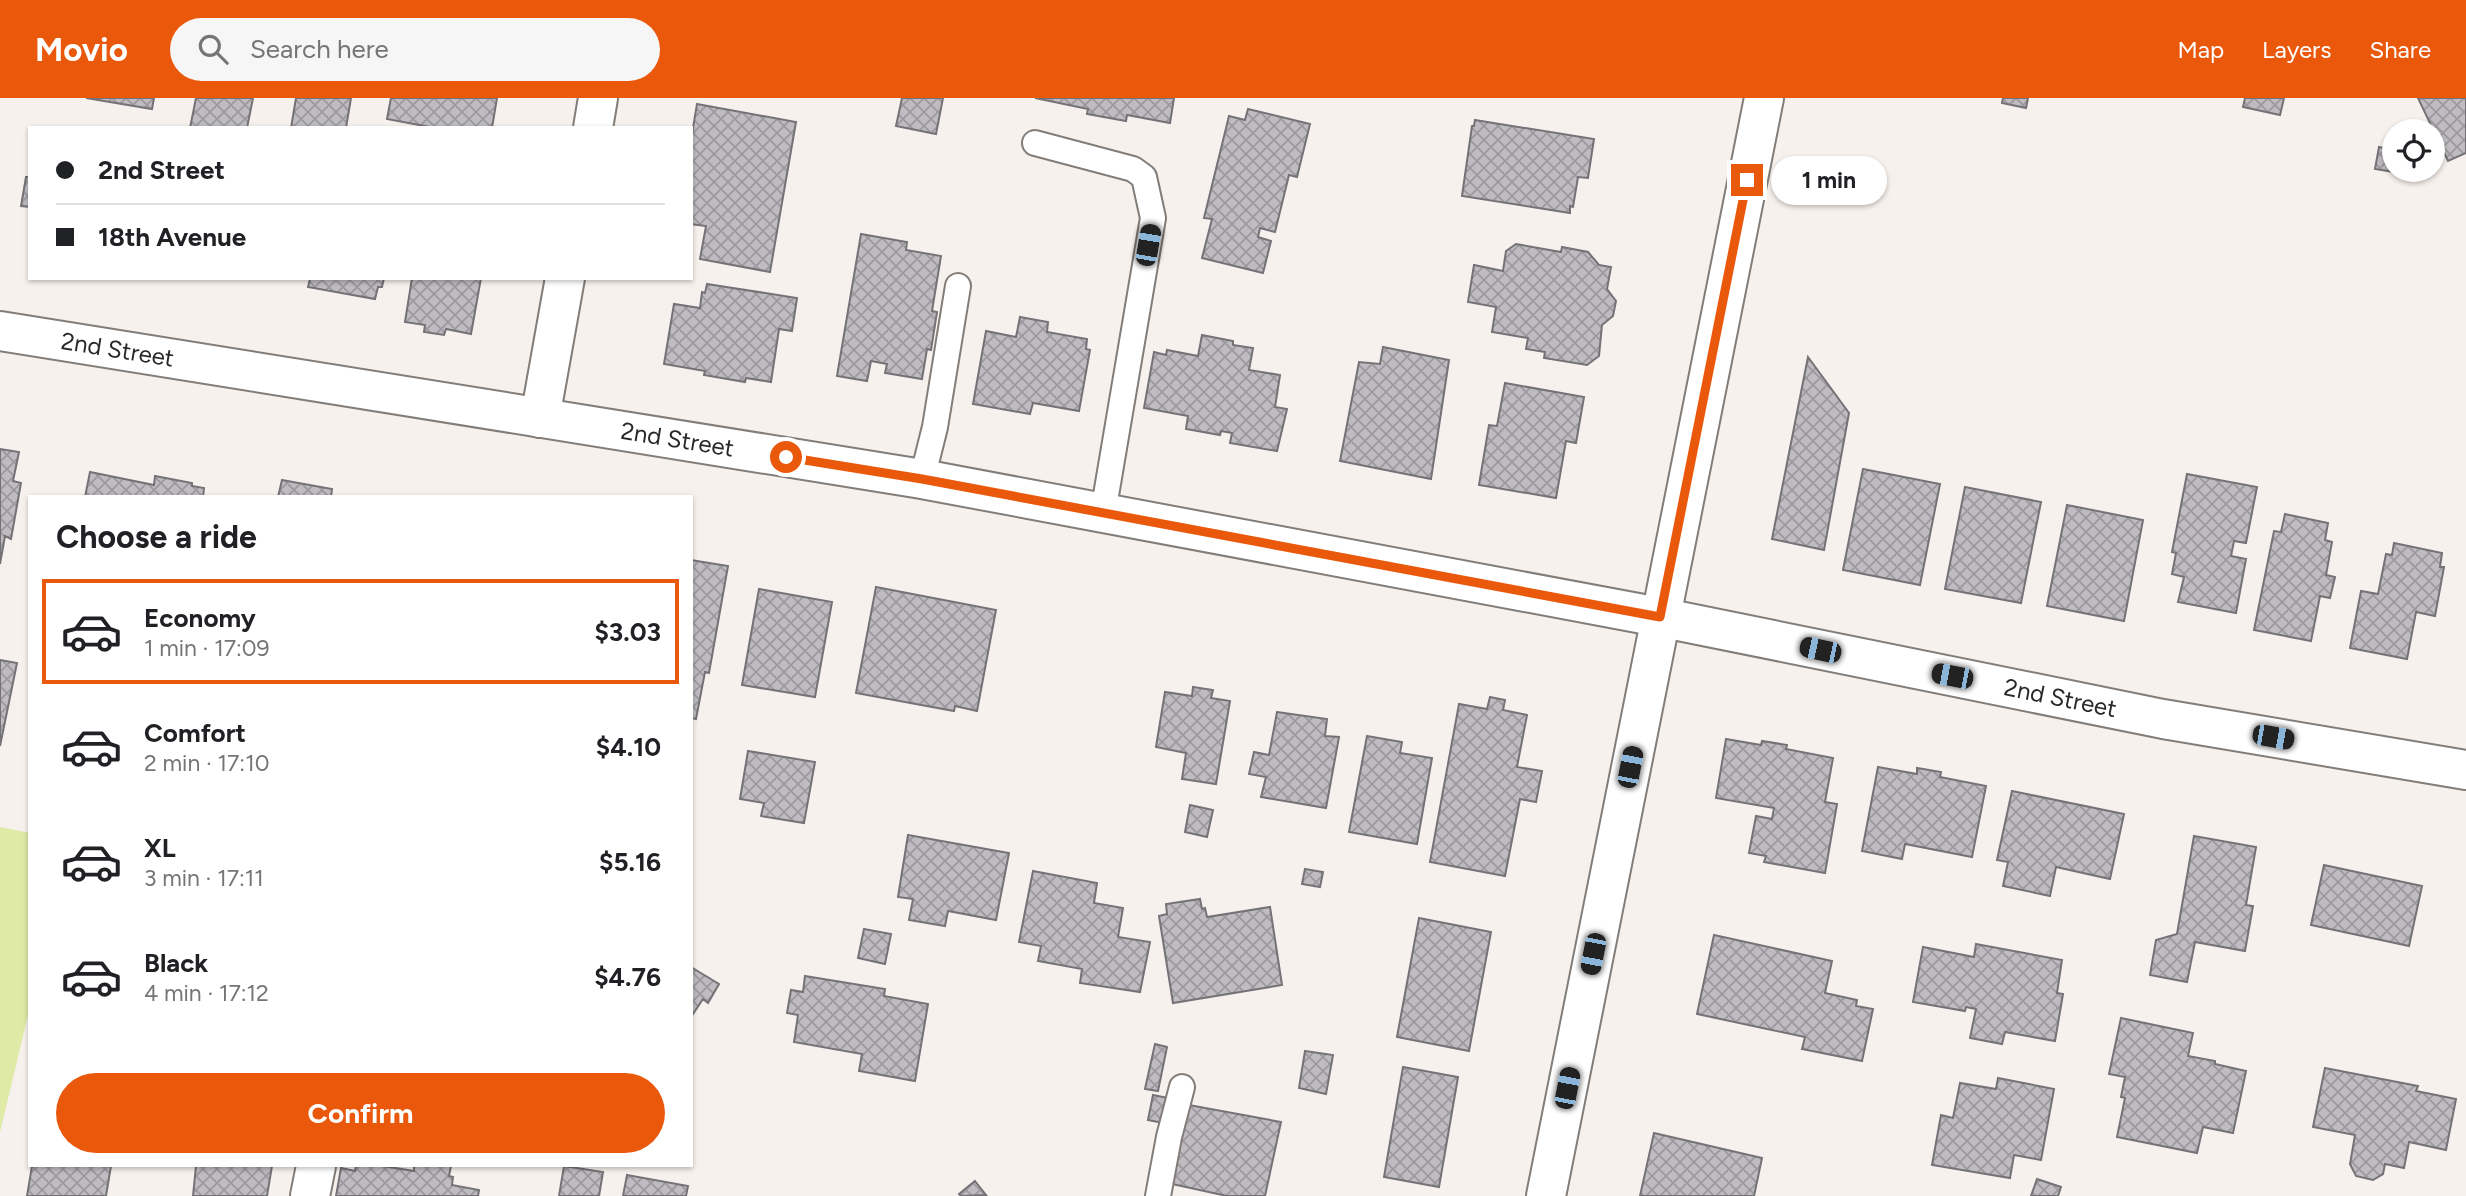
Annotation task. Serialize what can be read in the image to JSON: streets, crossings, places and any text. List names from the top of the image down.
{
  "streets": {
    "street": ["2nd Street"]
  },
  "page": {
    "header": "Movio",
    "search": "Search here",
    "nav": ["Map", "Layers", "Share"],
    "banner": ["2nd Street", "18th Avenue"],
    "bubble": "1 min",
    "heading": "Choose a ride",
    "list": [
      {
        "name": "Economy",
        "note": "1 min · 17:09",
        "value": "$3.03"
      },
      {
        "name": "Comfort",
        "note": "2 min · 17:10",
        "value": "$4.10"
      },
      {
        "name": "XL",
        "note": "3 min · 17:11",
        "value": "$5.16"
      },
      {
        "name": "Black",
        "note": "4 min · 17:12",
        "value": "$4.76"
      }
    ],
    "buttons": "Confirm"
  }
}
